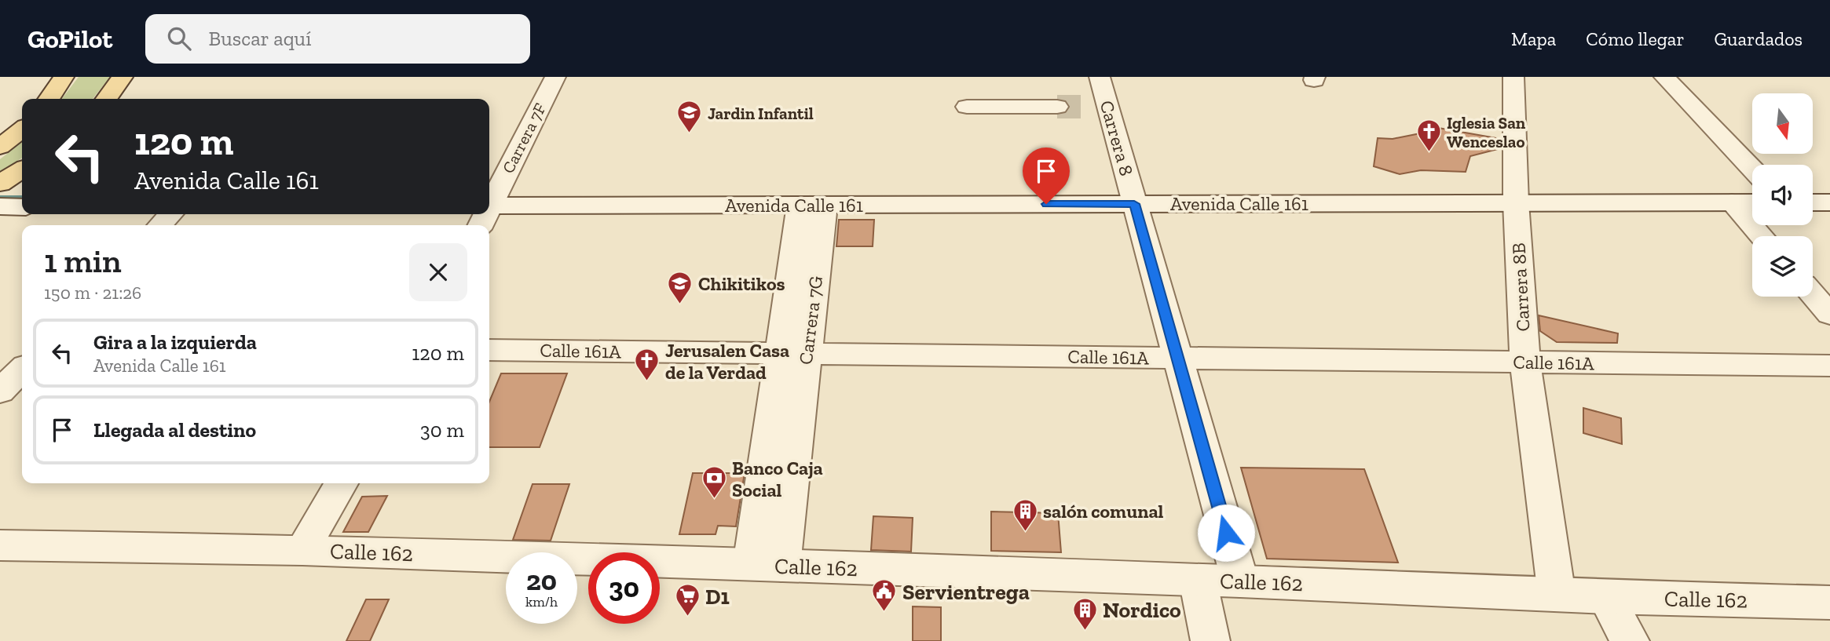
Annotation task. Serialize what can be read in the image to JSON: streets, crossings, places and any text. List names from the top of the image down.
{
  "streets": {
    "street": [
      "Carrera 7F",
      "Carrera 8",
      "Avenida Calle 161",
      "Carrera 8B",
      "Carrera 7G",
      "Calle 161A",
      "Calle 162"
    ]
  },
  "crossings": [
    ["Carrera 8", "Avenida Calle 161"],
    ["Carrera 8", "Calle 161A"],
    ["Carrera 8", "Calle 162"],
    ["Avenida Calle 161", "Carrera 8B"],
    ["Avenida Calle 161", "Carrera 7G"],
    ["Carrera 8B", "Calle 161A"],
    ["Carrera 8B", "Calle 162"],
    ["Carrera 7G", "Calle 161A"],
    ["Carrera 7G", "Calle 162"]
  ],
  "places": {
    "school or university": ["Jardin Infantil", "Chikitikos"],
    "church": ["Iglesia San Wenceslao", "Jerusalen Casa de la Verdad"],
    "bank": ["Banco Caja Social"],
    "building": ["salón comunal", "Nordico"],
    "public building": ["Servientrega"],
    "supermarket": ["D1"]
  },
  "north": "bottom",
  "page": {
    "header": "GoPilot",
    "search": "Buscar aquí",
    "nav": ["Mapa", "Cómo llegar", "Guardados"],
    "turn": ["120 m", "Avenida Calle 161"],
    "heading": ["1 min", "150 m · 21:26"],
    "list": [
      {
        "name": "Gira a la izquierda",
        "note": "Avenida Calle 161",
        "value": "120 m"
      },
      {
        "name": "Llegada al destino",
        "value": "30 m"
      }
    ],
    "speed": "20 km/h",
    "limit": "30"
  }
}
